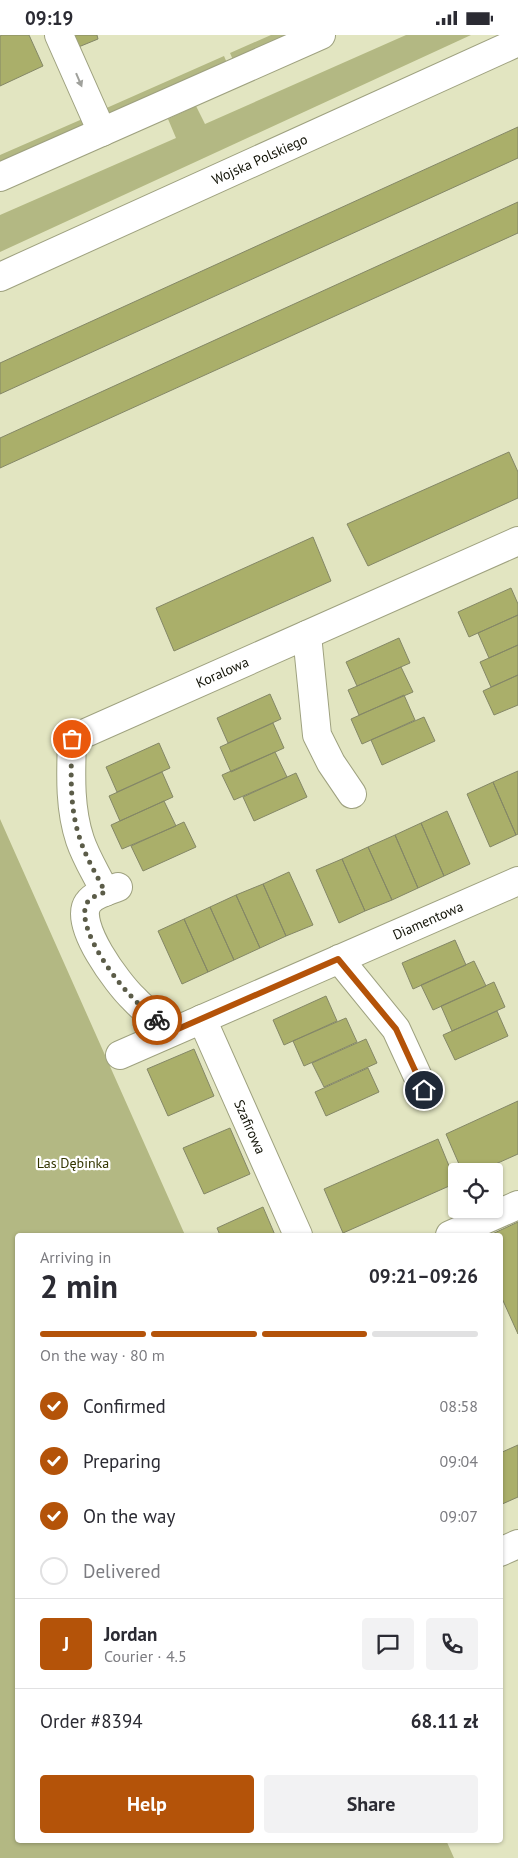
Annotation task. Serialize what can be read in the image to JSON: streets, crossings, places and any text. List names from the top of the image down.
{
  "streets": {
    "street": [
      "Wojska Polskiego",
      "Koralowa",
      "Diamentowa",
      "Szafirowa"
    ]
  },
  "crossings": [
    ["Koralowa", "Diamentowa"],
    ["Diamentowa", "Szafirowa"]
  ],
  "parks": ["Las Dębinka"],
  "page": {
    "status": "09:19",
    "heading": ["2 min", "Arriving in", "09:21–09:26"],
    "panel": [
      "Jordan",
      "Courier · 4.5",
      "Order #8394",
      "68.11 zł"
    ],
    "bar": "On the way · 80 m",
    "list": [
      ["Confirmed", "08:58"],
      ["Preparing", "09:04"],
      ["On the way", "09:07"],
      "Delivered"
    ],
    "round": "J",
    "buttons": ["Help", "Share"]
  }
}
